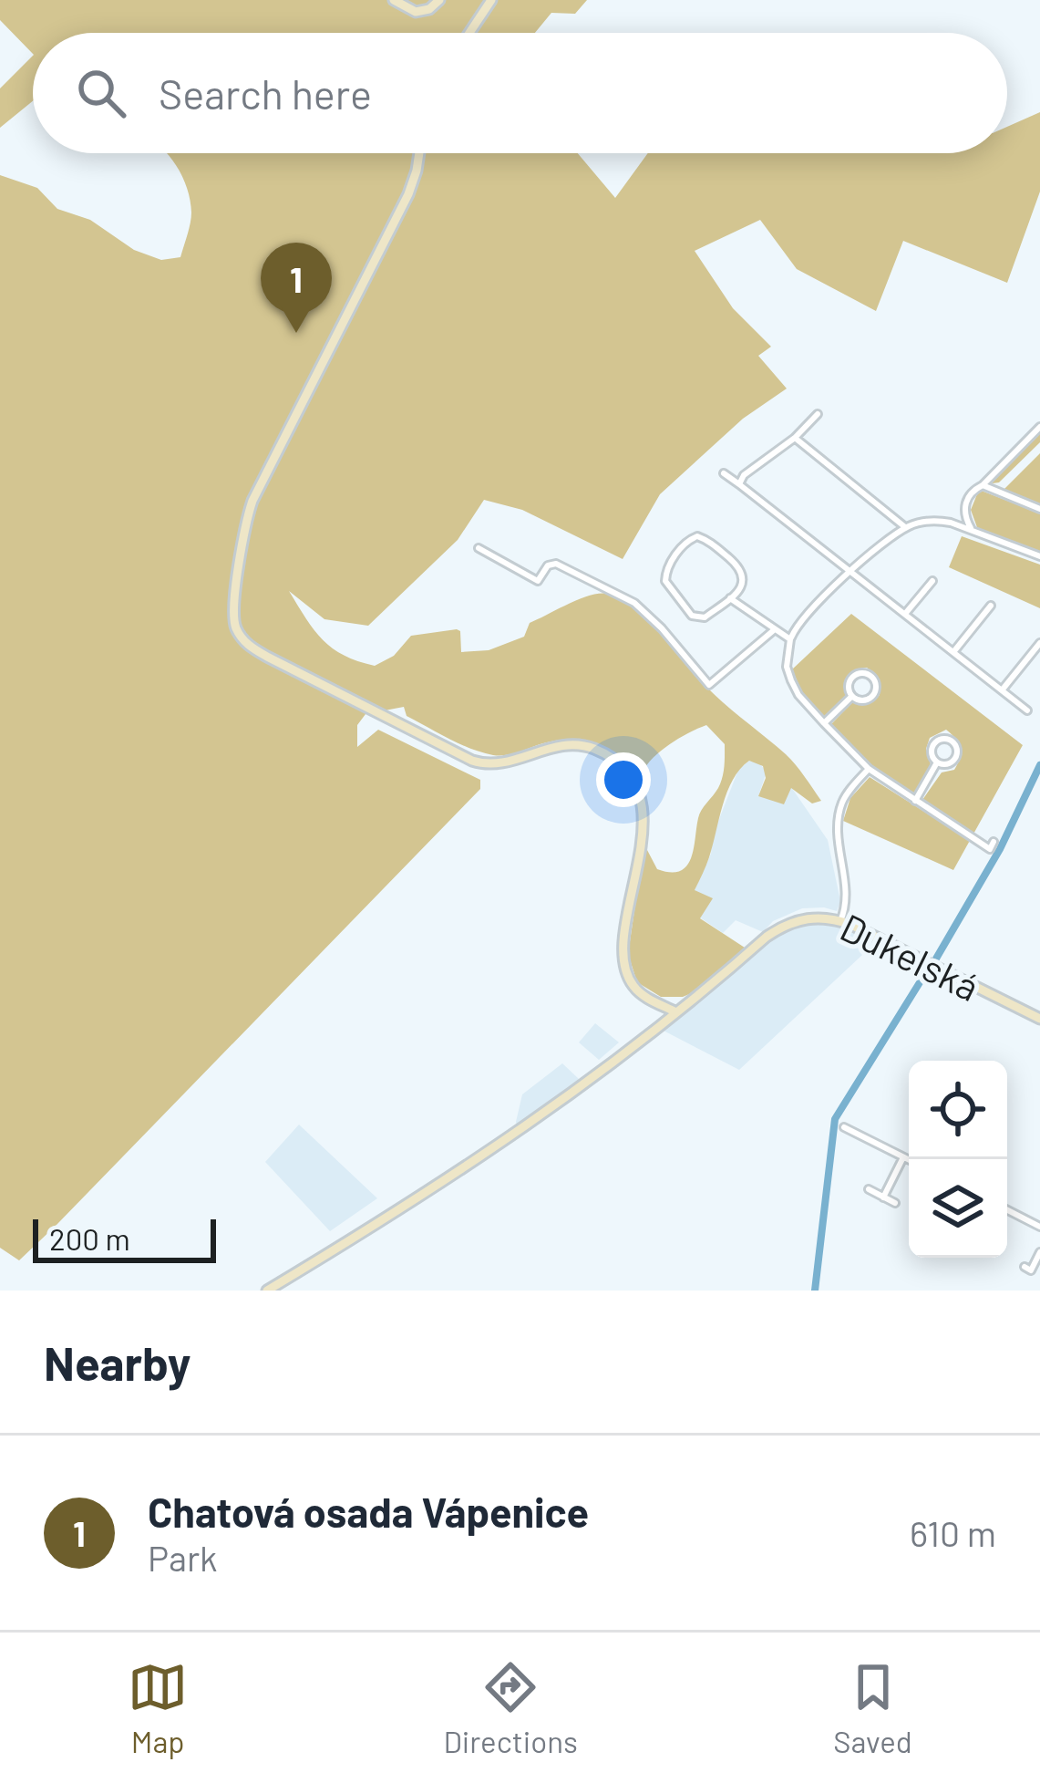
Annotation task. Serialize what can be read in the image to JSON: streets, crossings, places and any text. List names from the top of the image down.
{
  "streets": {
    "main road": ["Dukelská"]
  },
  "scale_bar": "200 m",
  "page": {
    "search": "Search here",
    "pins": "1",
    "scale": "200 m",
    "heading": "Nearby",
    "list": [
      {
        "mark": "1",
        "name": "Chatová osada Vápenice",
        "note": "Park",
        "value": "610 m"
      }
    ],
    "nav": ["Map", "Directions", "Saved"]
  }
}
